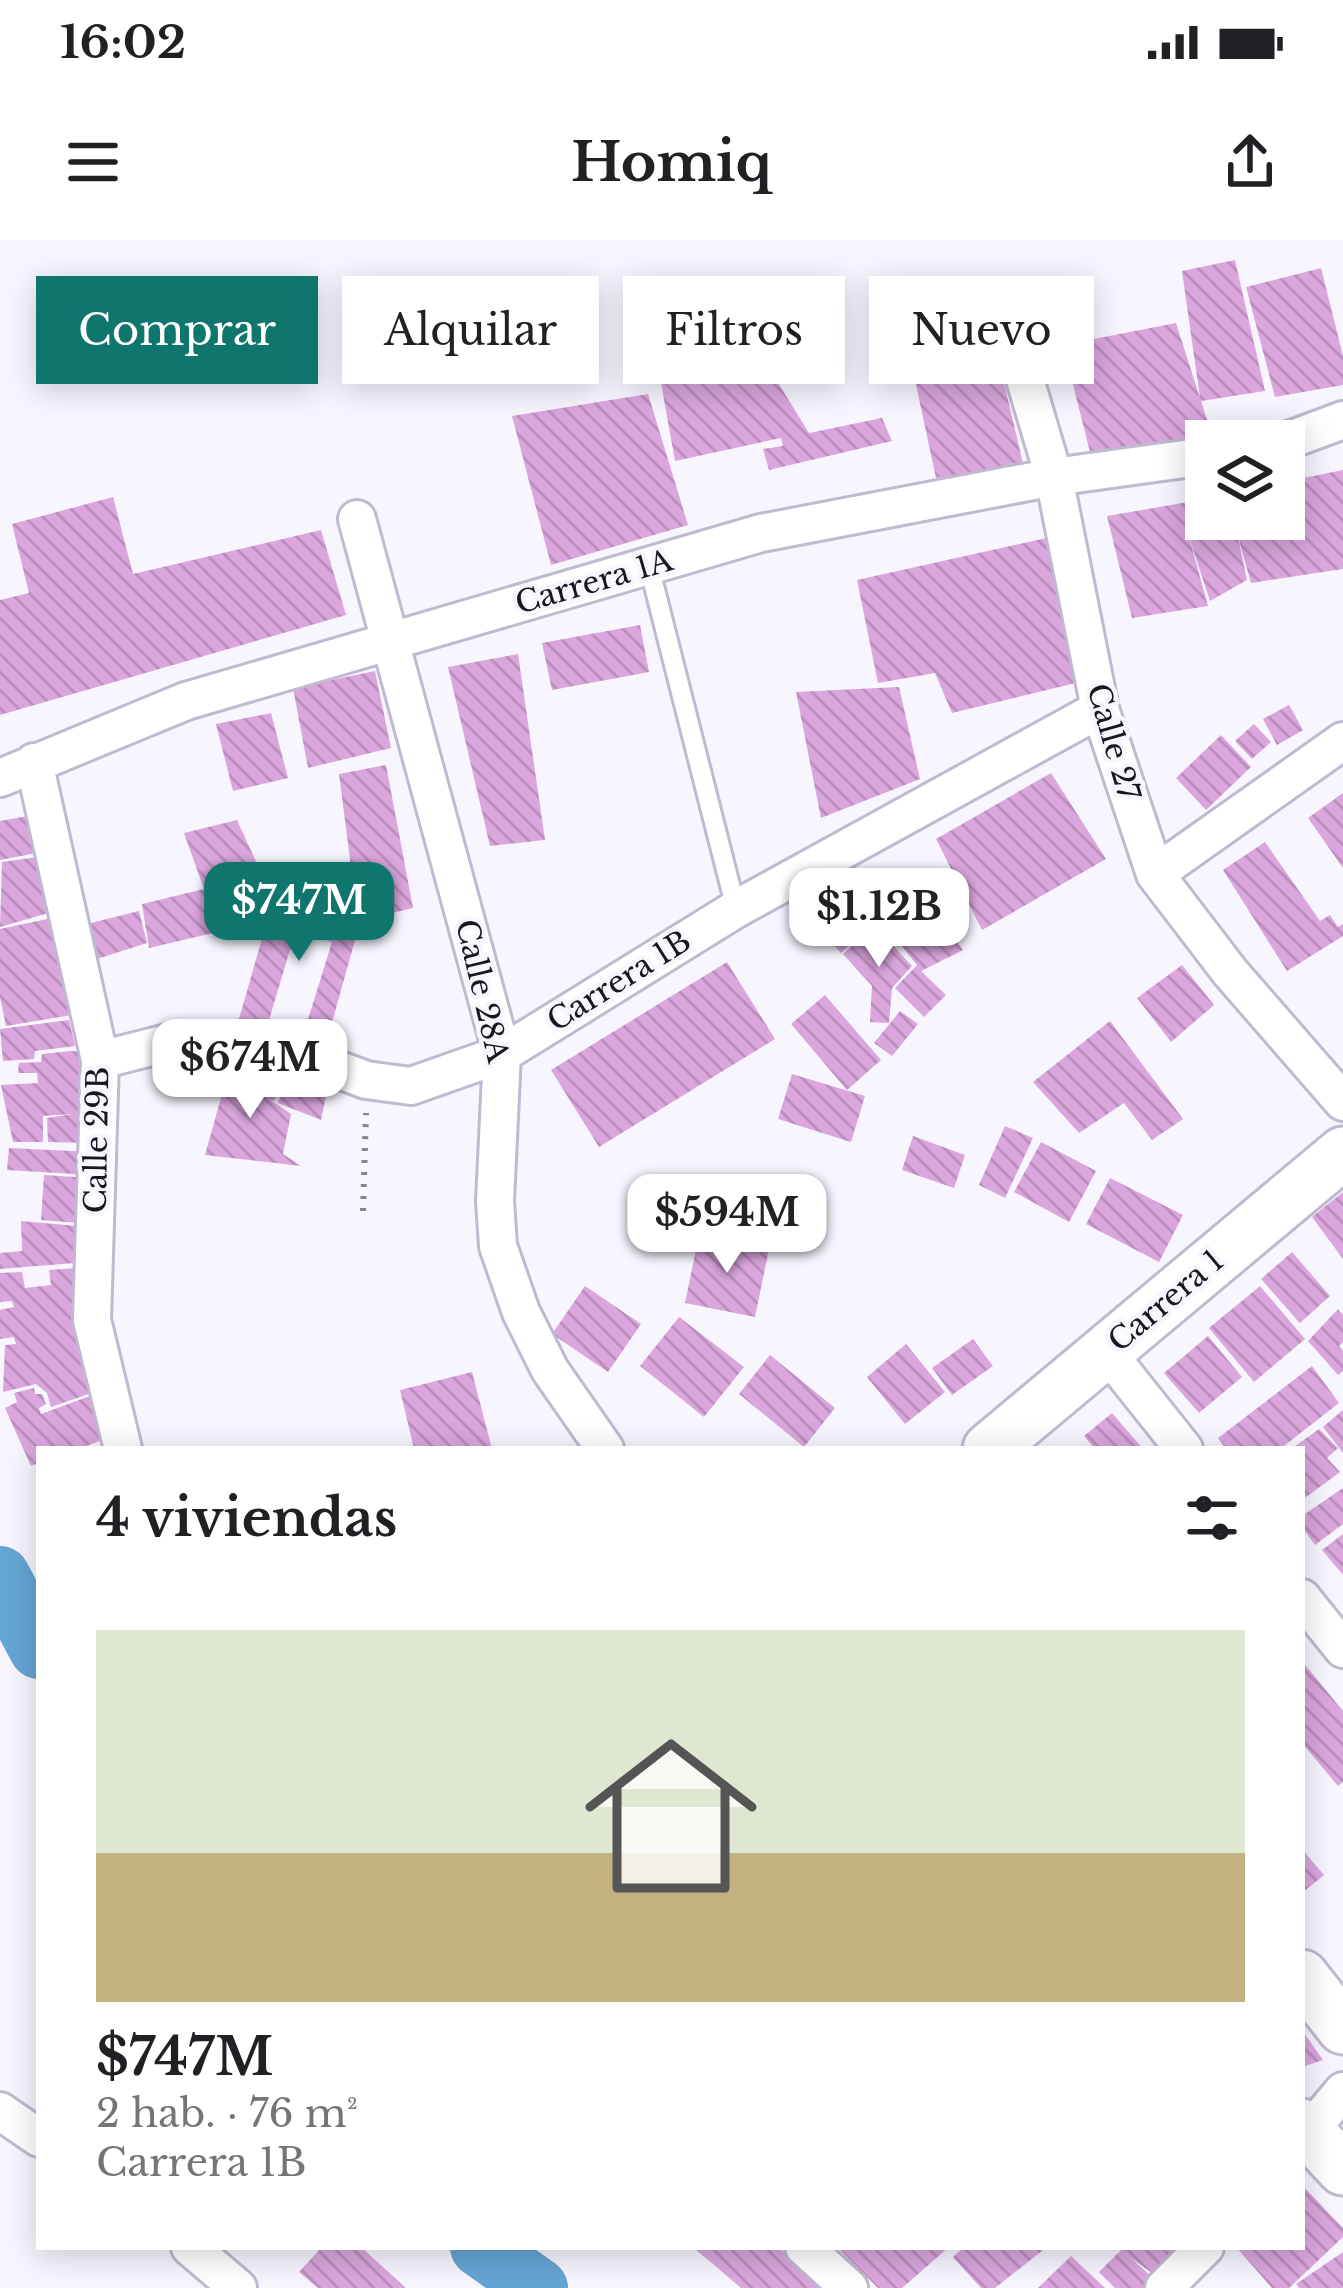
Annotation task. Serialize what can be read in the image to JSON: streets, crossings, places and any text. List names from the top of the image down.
{
  "streets": {
    "street": [
      "Carrera 1A",
      "Calle 27",
      "Carrera 1B",
      "Calle 28A",
      "Calle 29B",
      "Carrera 1"
    ]
  },
  "crossings": [
    ["Carrera 1A", "Calle 27"],
    ["Carrera 1A", "Calle 28A"],
    ["Carrera 1A", "Calle 29B"],
    ["Calle 27", "Carrera 1B"],
    ["Carrera 1B", "Calle 28A"],
    ["Carrera 1B", "Calle 29B"]
  ],
  "page": {
    "status": "16:02",
    "header": "Homiq",
    "chip": [
      "Comprar",
      "Alquilar",
      "Filtros",
      "Nuevo"
    ],
    "price": [
      "$747M",
      "$1.12B",
      "$674M",
      "$594M"
    ],
    "heading": "4 viviendas",
    "list": [
      {
        "name": "$747M",
        "note": "2 hab. · 76 m² · Carrera 1B"
      }
    ]
  }
}
